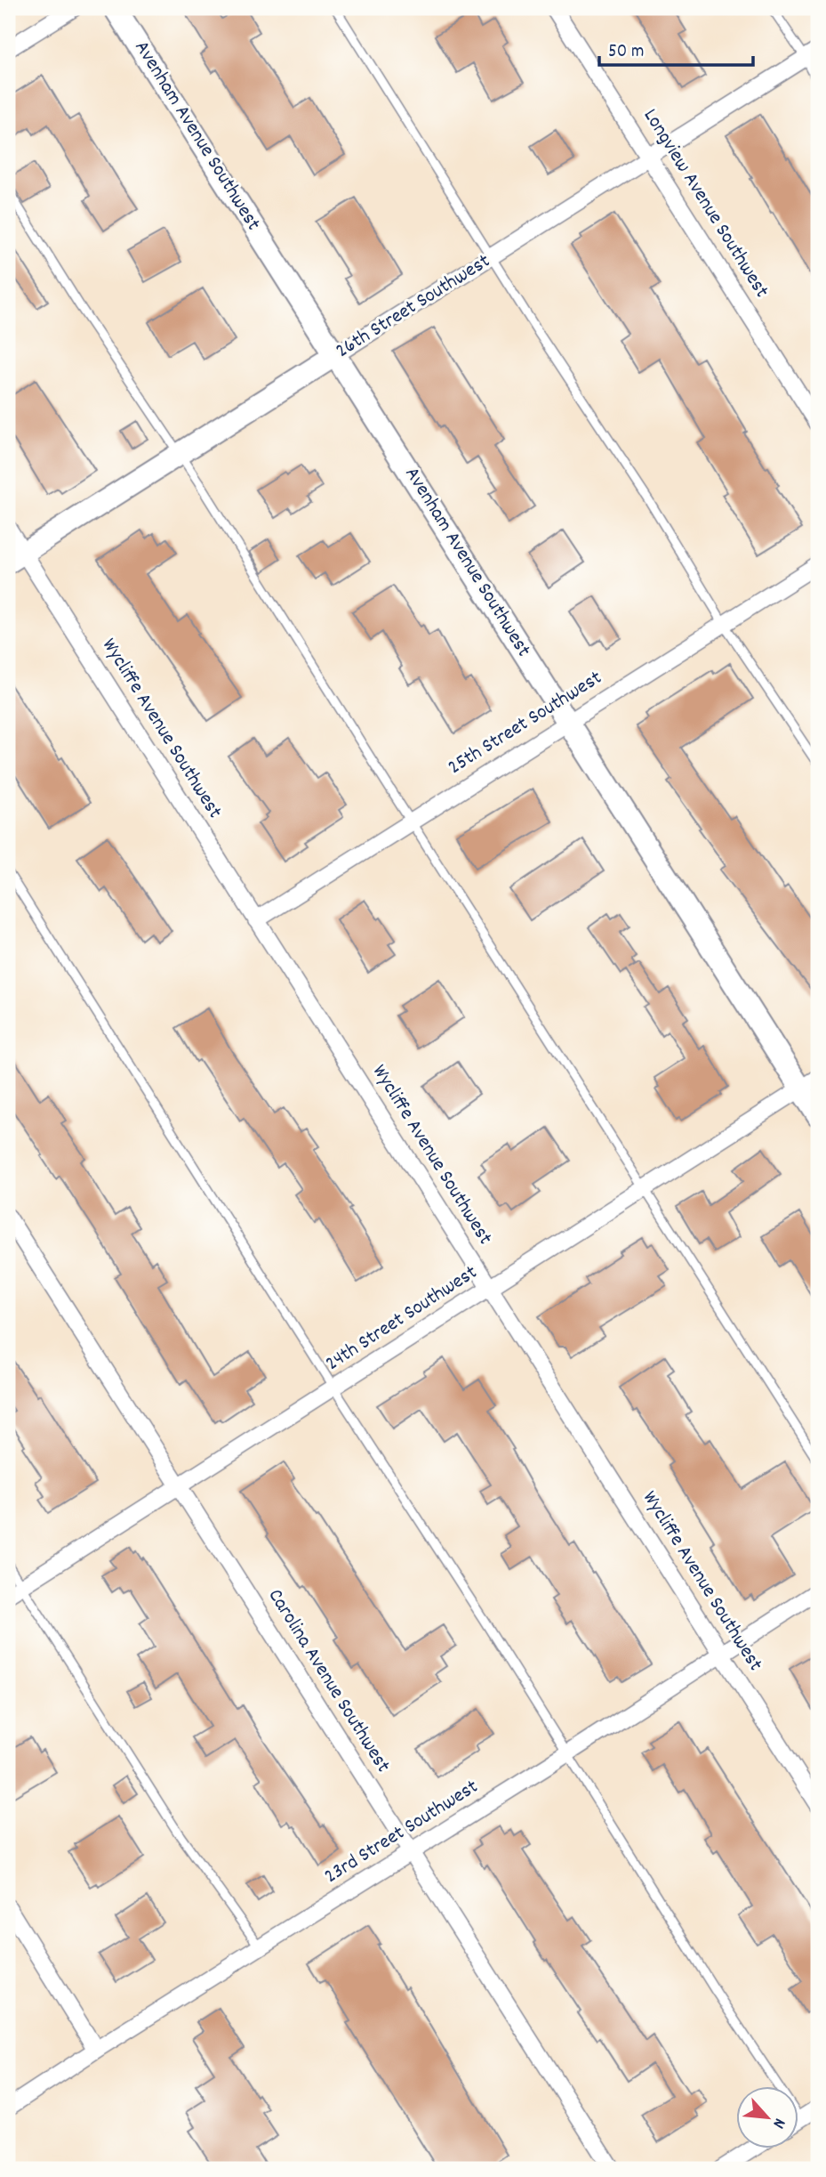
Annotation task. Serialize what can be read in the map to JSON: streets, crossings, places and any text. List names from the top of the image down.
{
  "streets": {
    "street": [
      "Avenham Avenue Southwest",
      "Longview Avenue Southwest",
      "26th Street Southwest",
      "25th Street Southwest",
      "Wycliffe Avenue Southwest",
      "24th Street Southwest",
      "Carolina Avenue Southwest",
      "23rd Street Southwest"
    ]
  },
  "crossings": [
    ["Avenham Avenue Southwest", "26th Street Southwest"],
    ["Avenham Avenue Southwest", "25th Street Southwest"],
    ["Avenham Avenue Southwest", "24th Street Southwest"],
    ["Longview Avenue Southwest", "26th Street Southwest"],
    ["26th Street Southwest", "Wycliffe Avenue Southwest"],
    ["25th Street Southwest", "Wycliffe Avenue Southwest"],
    ["Wycliffe Avenue Southwest", "24th Street Southwest"],
    ["Wycliffe Avenue Southwest", "23rd Street Southwest"],
    ["24th Street Southwest", "Carolina Avenue Southwest"],
    ["Carolina Avenue Southwest", "23rd Street Southwest"]
  ],
  "scale_bar": "50 m",
  "north": "bottom right"
}
